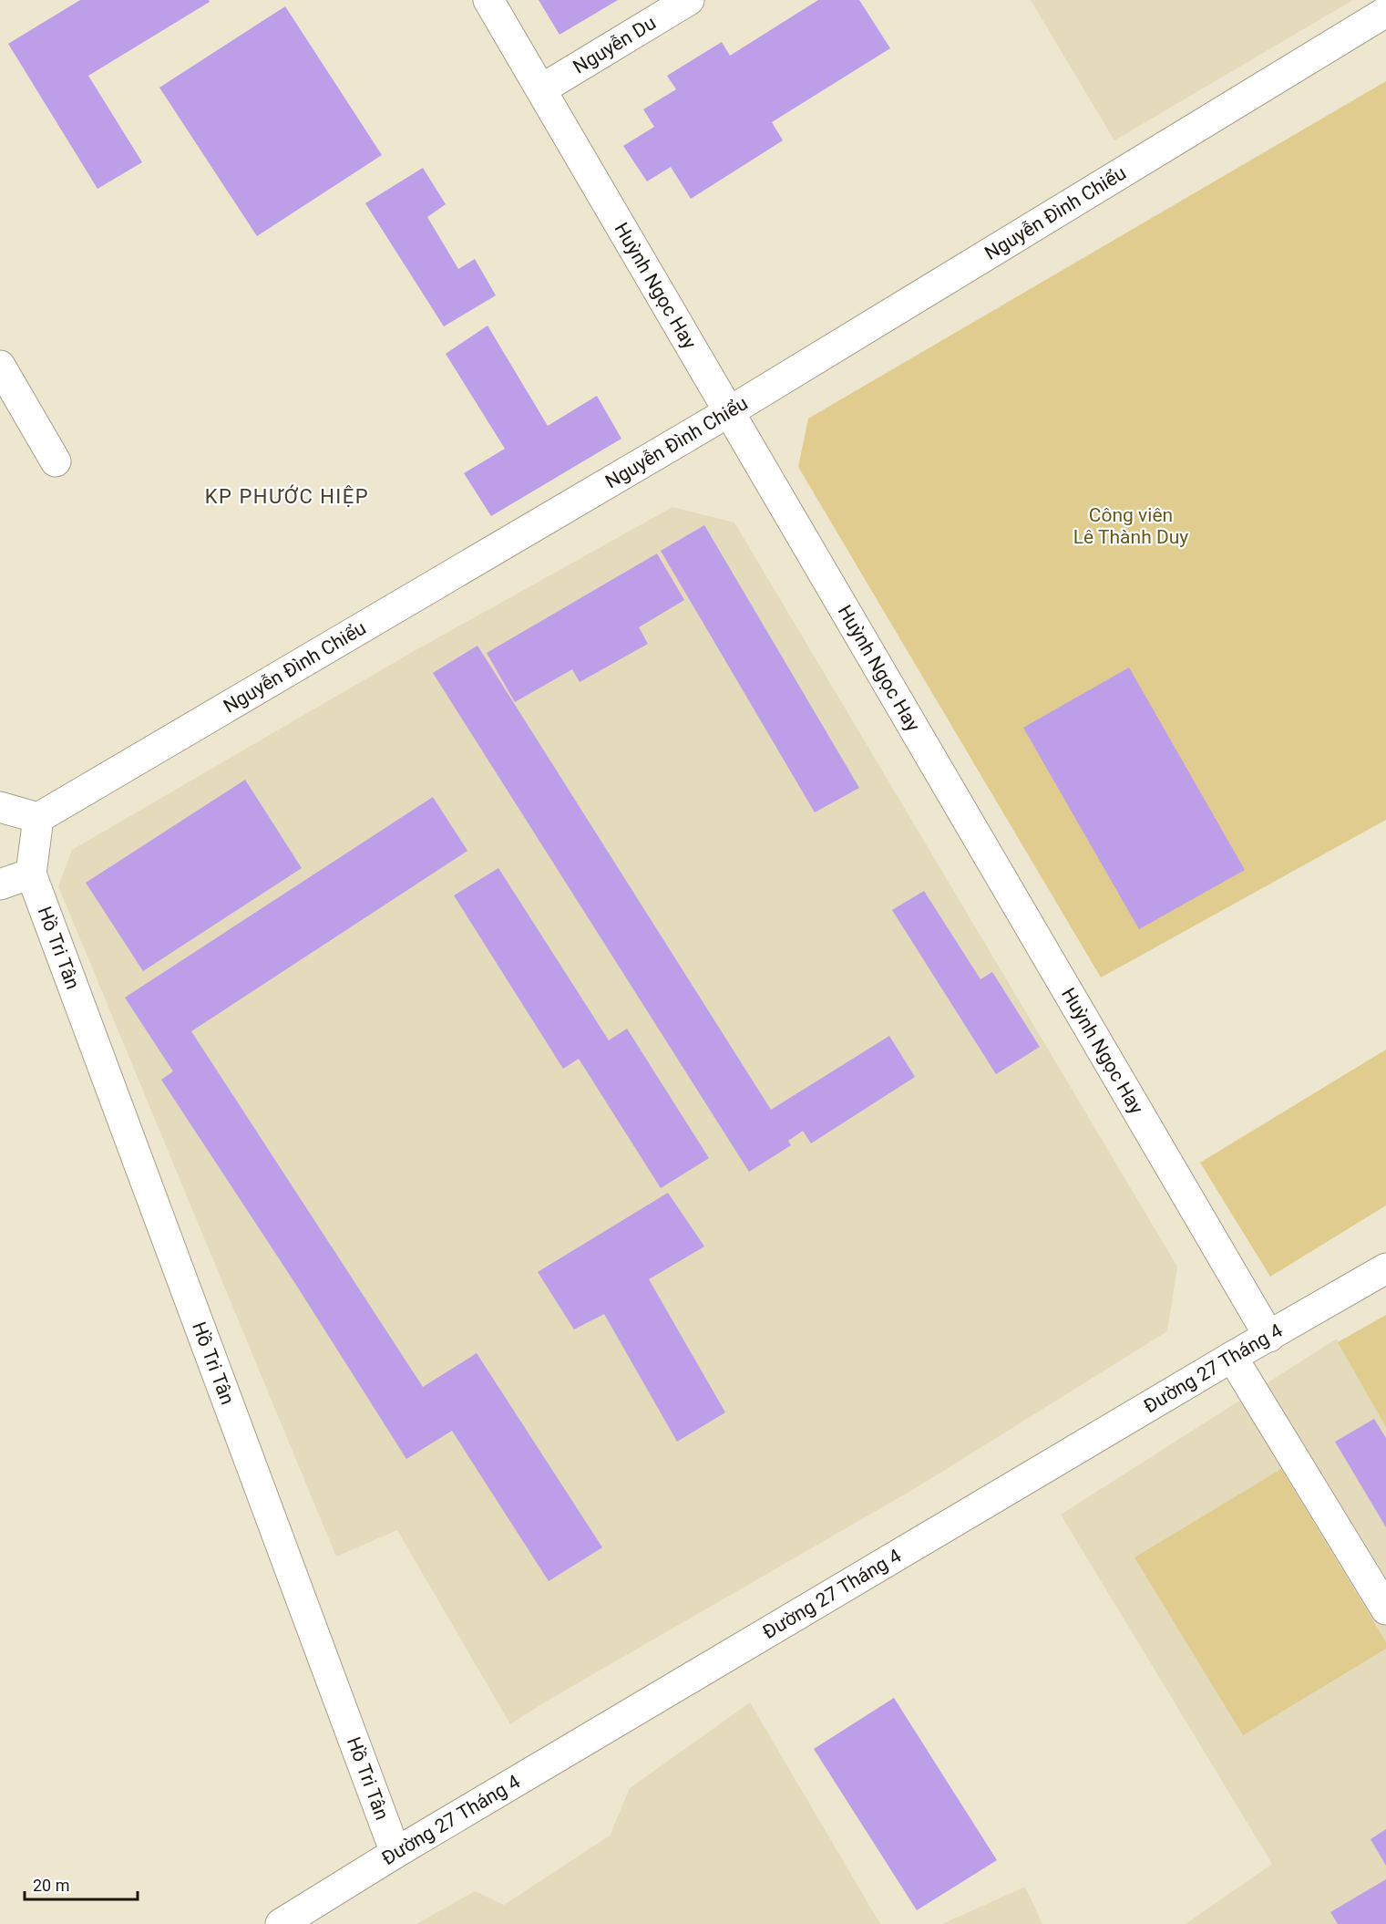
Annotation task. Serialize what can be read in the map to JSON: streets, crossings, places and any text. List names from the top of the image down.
{
  "streets": {
    "street": [
      "Nguyễn Du",
      "Nguyễn Đình Chiểu",
      "Huỳnh Ngọc Hay",
      "Hồ Tri Tân",
      "Đường 27 Tháng 4"
    ]
  },
  "crossings": [
    ["Nguyễn Du", "Huỳnh Ngọc Hay"],
    ["Nguyễn Đình Chiểu", "Huỳnh Ngọc Hay"],
    ["Huỳnh Ngọc Hay", "Đường 27 Tháng 4"],
    ["Hồ Tri Tân", "Đường 27 Tháng 4"]
  ],
  "districts": ["KP PHƯỚC HIỆP"],
  "parks": ["Công viên Lê Thành Duy"],
  "scale_bar": "20 m"
}
